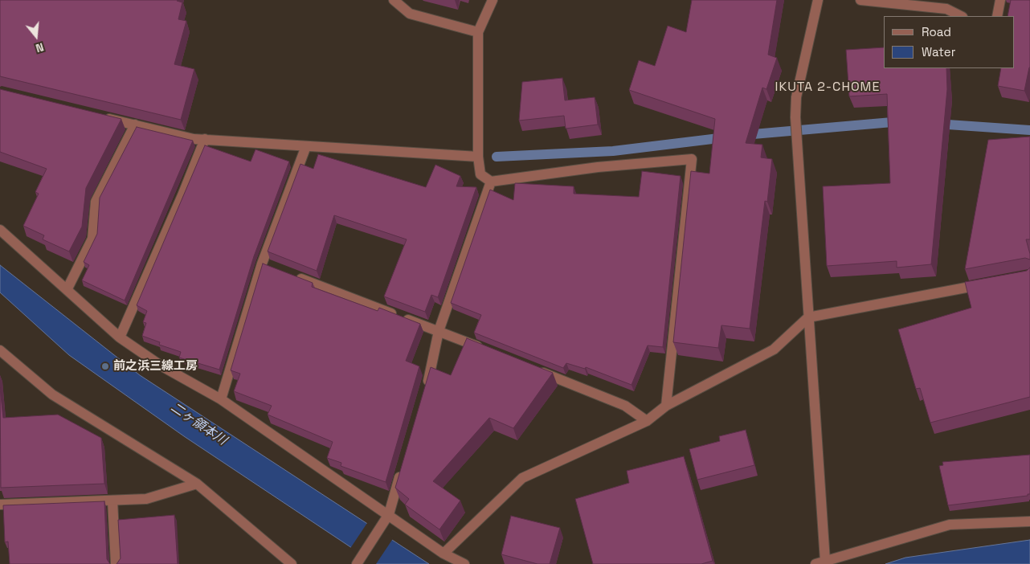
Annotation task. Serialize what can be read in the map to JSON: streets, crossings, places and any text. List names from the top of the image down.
{
  "districts": ["IKUTA 2-CHOME"],
  "water": ["二ヶ領本川"],
  "places": ["前之浜三線工房"],
  "legend": ["Road", "Water"],
  "north": "bottom"
}
